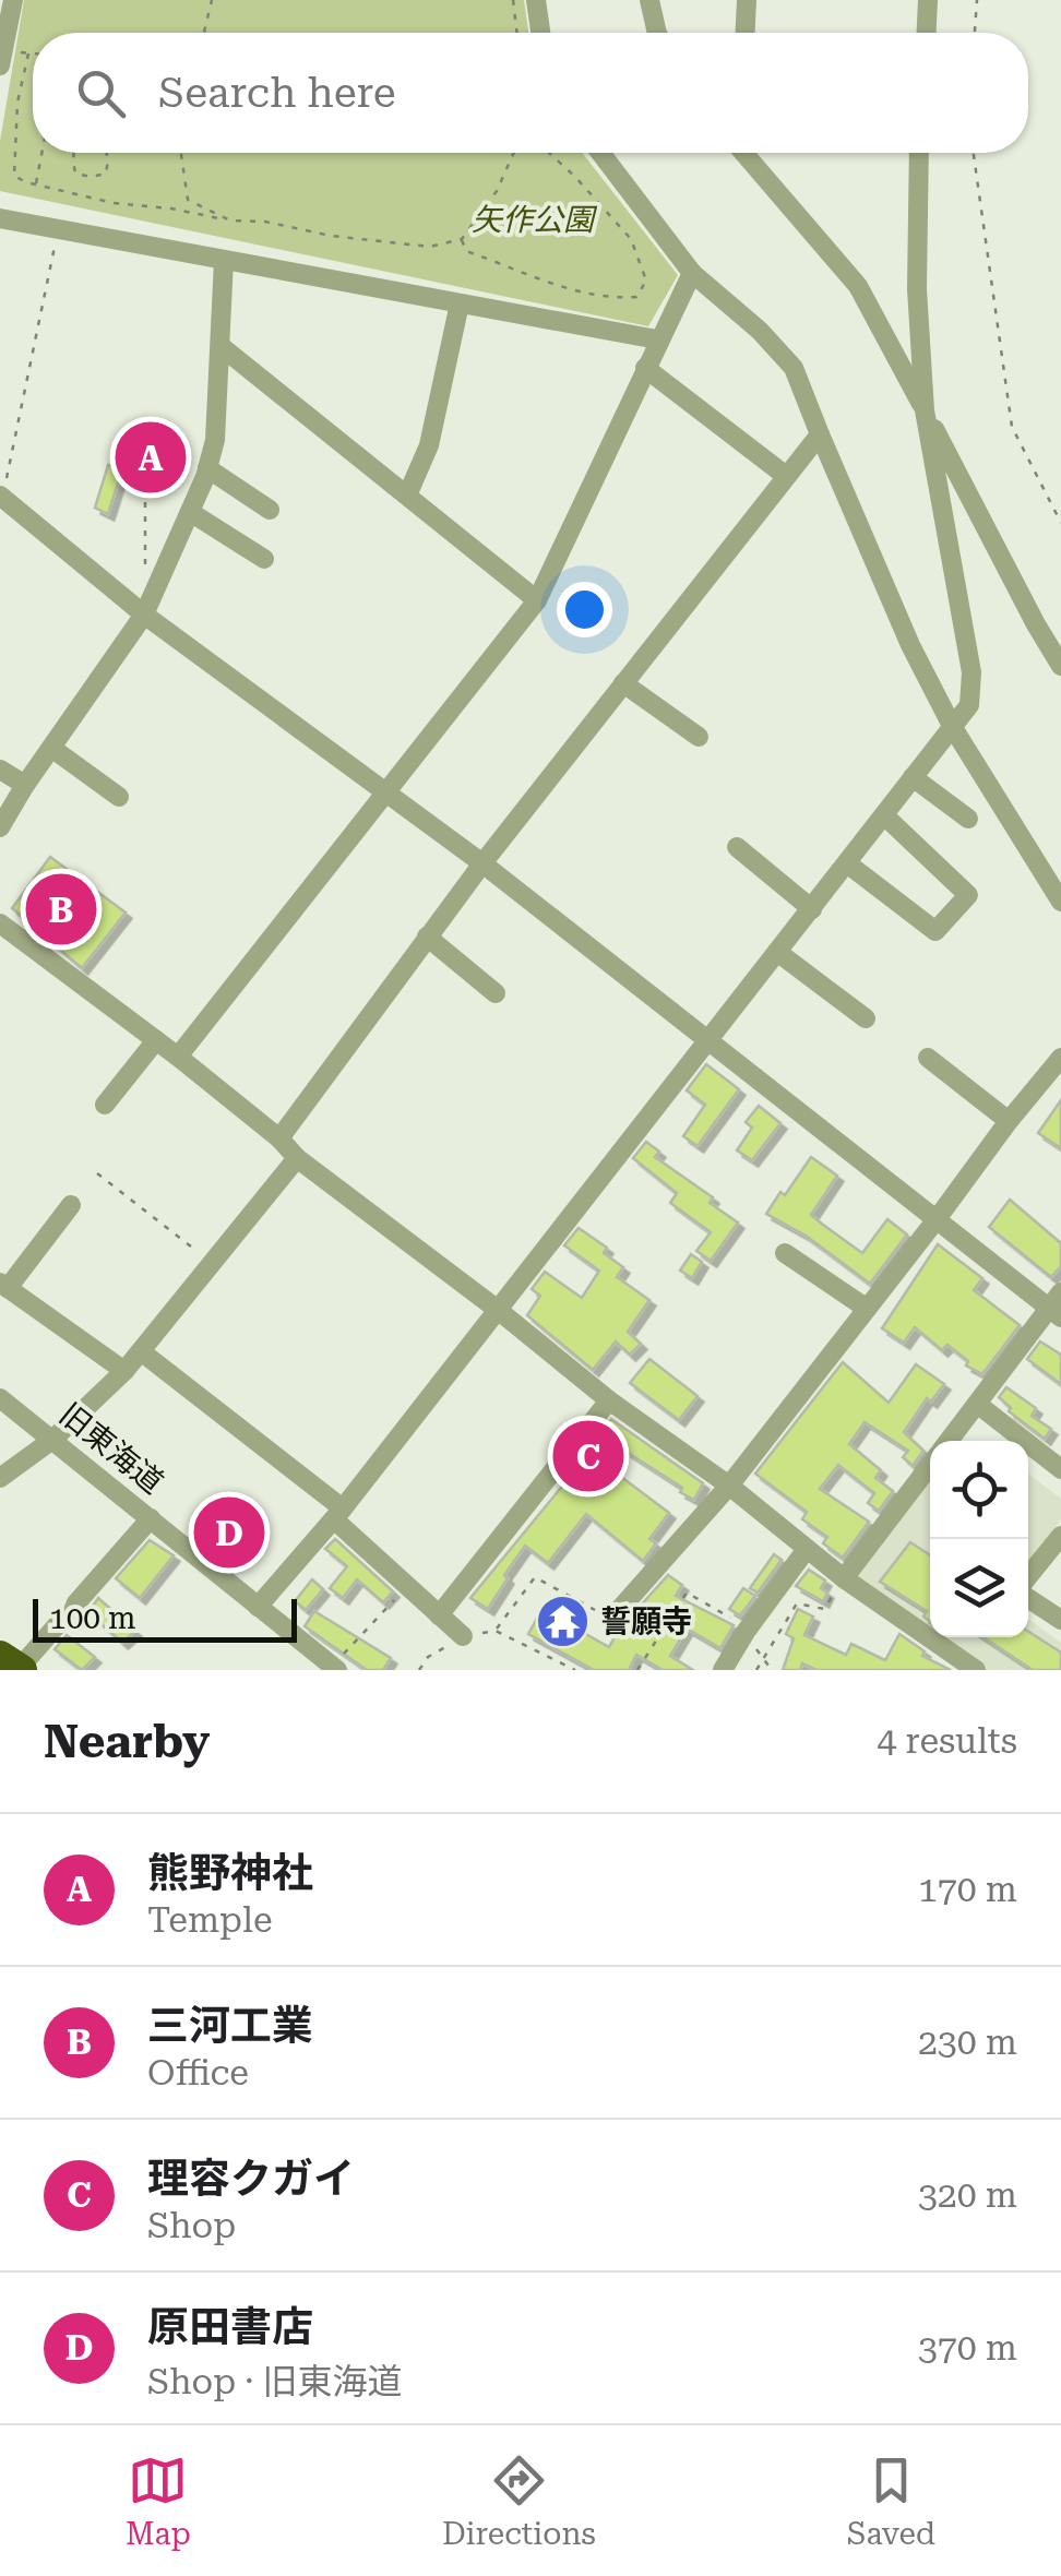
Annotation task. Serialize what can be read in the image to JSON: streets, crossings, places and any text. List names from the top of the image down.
{
  "streets": {
    "street": ["旧東海道"]
  },
  "parks": ["矢作公園"],
  "places": {
    "temple": ["誓願寺"]
  },
  "scale_bar": "100 m",
  "page": {
    "search": "Search here",
    "pins": [
      "A",
      "B",
      "C",
      "D"
    ],
    "scale": "100 m",
    "heading": ["Nearby", "4 results"],
    "list": [
      {
        "mark": "A",
        "name": "熊野神社",
        "note": "Temple",
        "value": "170 m"
      },
      {
        "mark": "B",
        "name": "三河工業",
        "note": "Office",
        "value": "230 m"
      },
      {
        "mark": "C",
        "name": "理容クガイ",
        "note": "Shop",
        "value": "320 m"
      },
      {
        "mark": "D",
        "name": "原田書店",
        "note": "Shop · 旧東海道",
        "value": "370 m"
      }
    ],
    "nav": ["Map", "Directions", "Saved"]
  }
}
